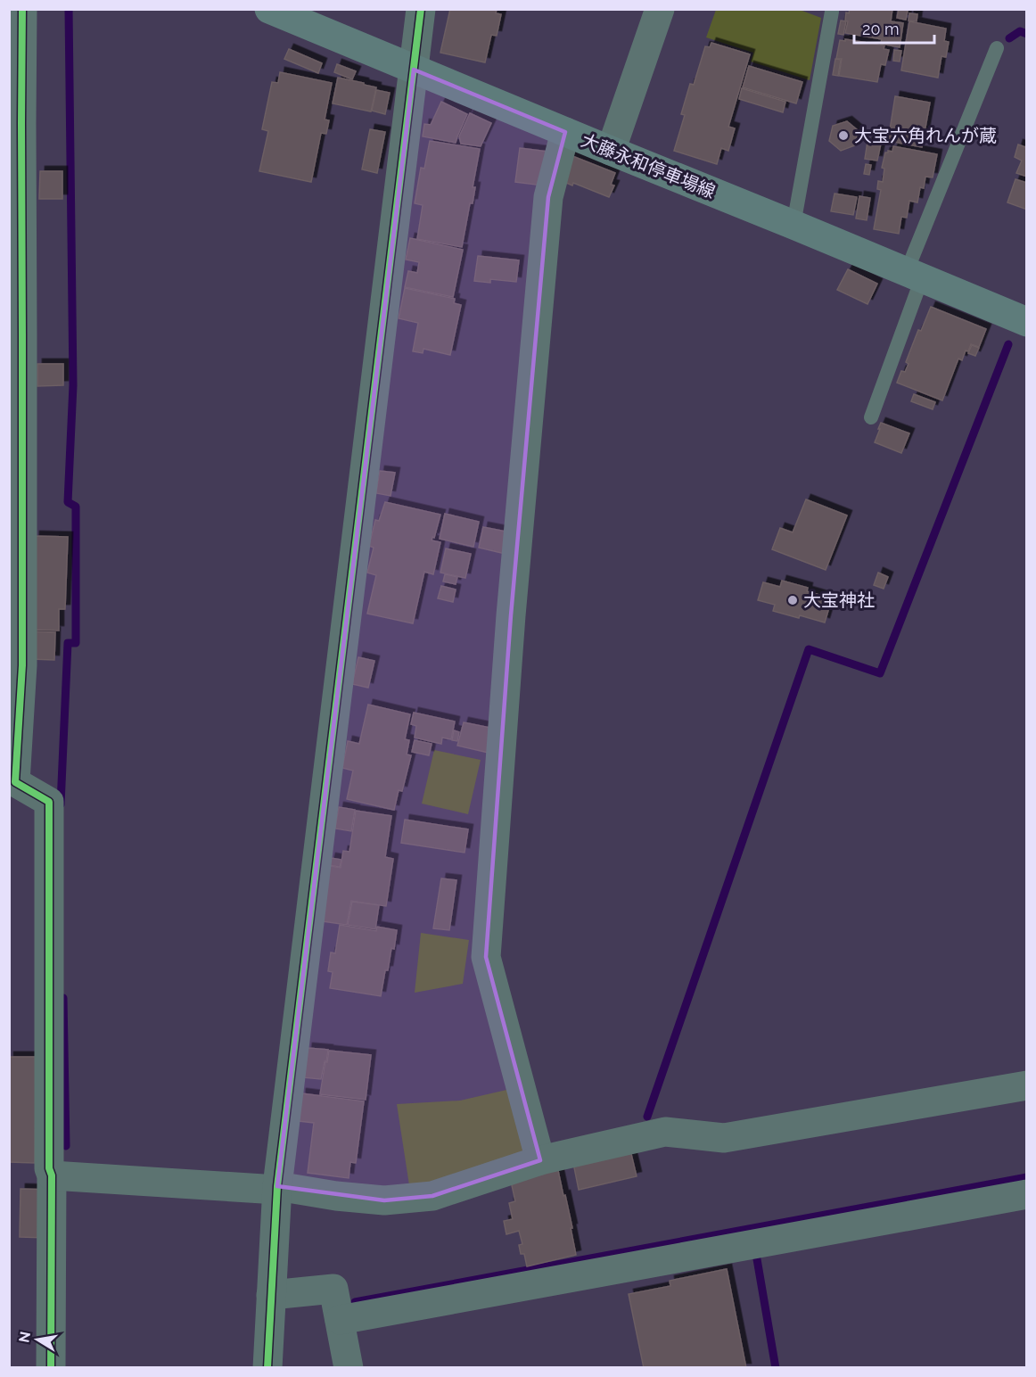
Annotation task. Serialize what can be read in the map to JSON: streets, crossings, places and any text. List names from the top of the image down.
{
  "streets": {
    "main road": ["大藤永和停車場線"]
  },
  "places": ["大宝六角れんが蔵", "大宝神社"],
  "scale_bar": "20 m",
  "north": "left"
}
